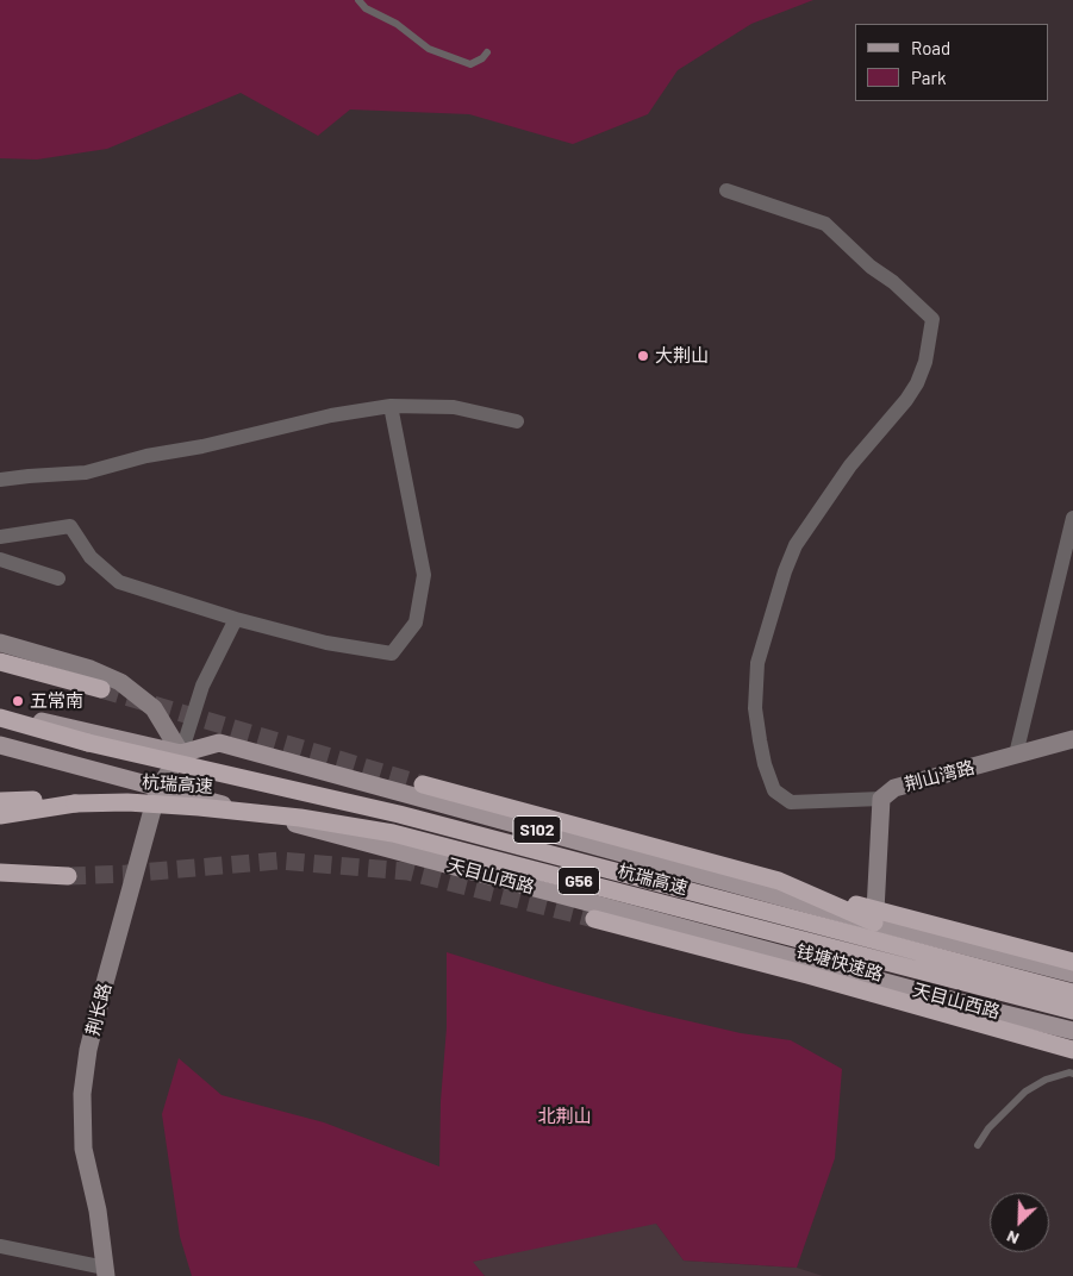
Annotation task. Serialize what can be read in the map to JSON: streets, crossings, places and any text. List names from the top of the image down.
{
  "streets": {
    "highway": ["杭瑞高速", "G56", "钱塘快速路"],
    "main road": [
      "荆山湾路",
      "S102",
      "天目山西路",
      "荆长路"
    ]
  },
  "crossings": [
    ["荆山湾路", "S102"],
    ["S102", "荆长路"],
    ["天目山西路", "荆长路"]
  ],
  "parks": ["北荆山"],
  "places": ["大荆山", "五常南"],
  "legend": ["Road", "Park"],
  "north": "bottom left"
}
